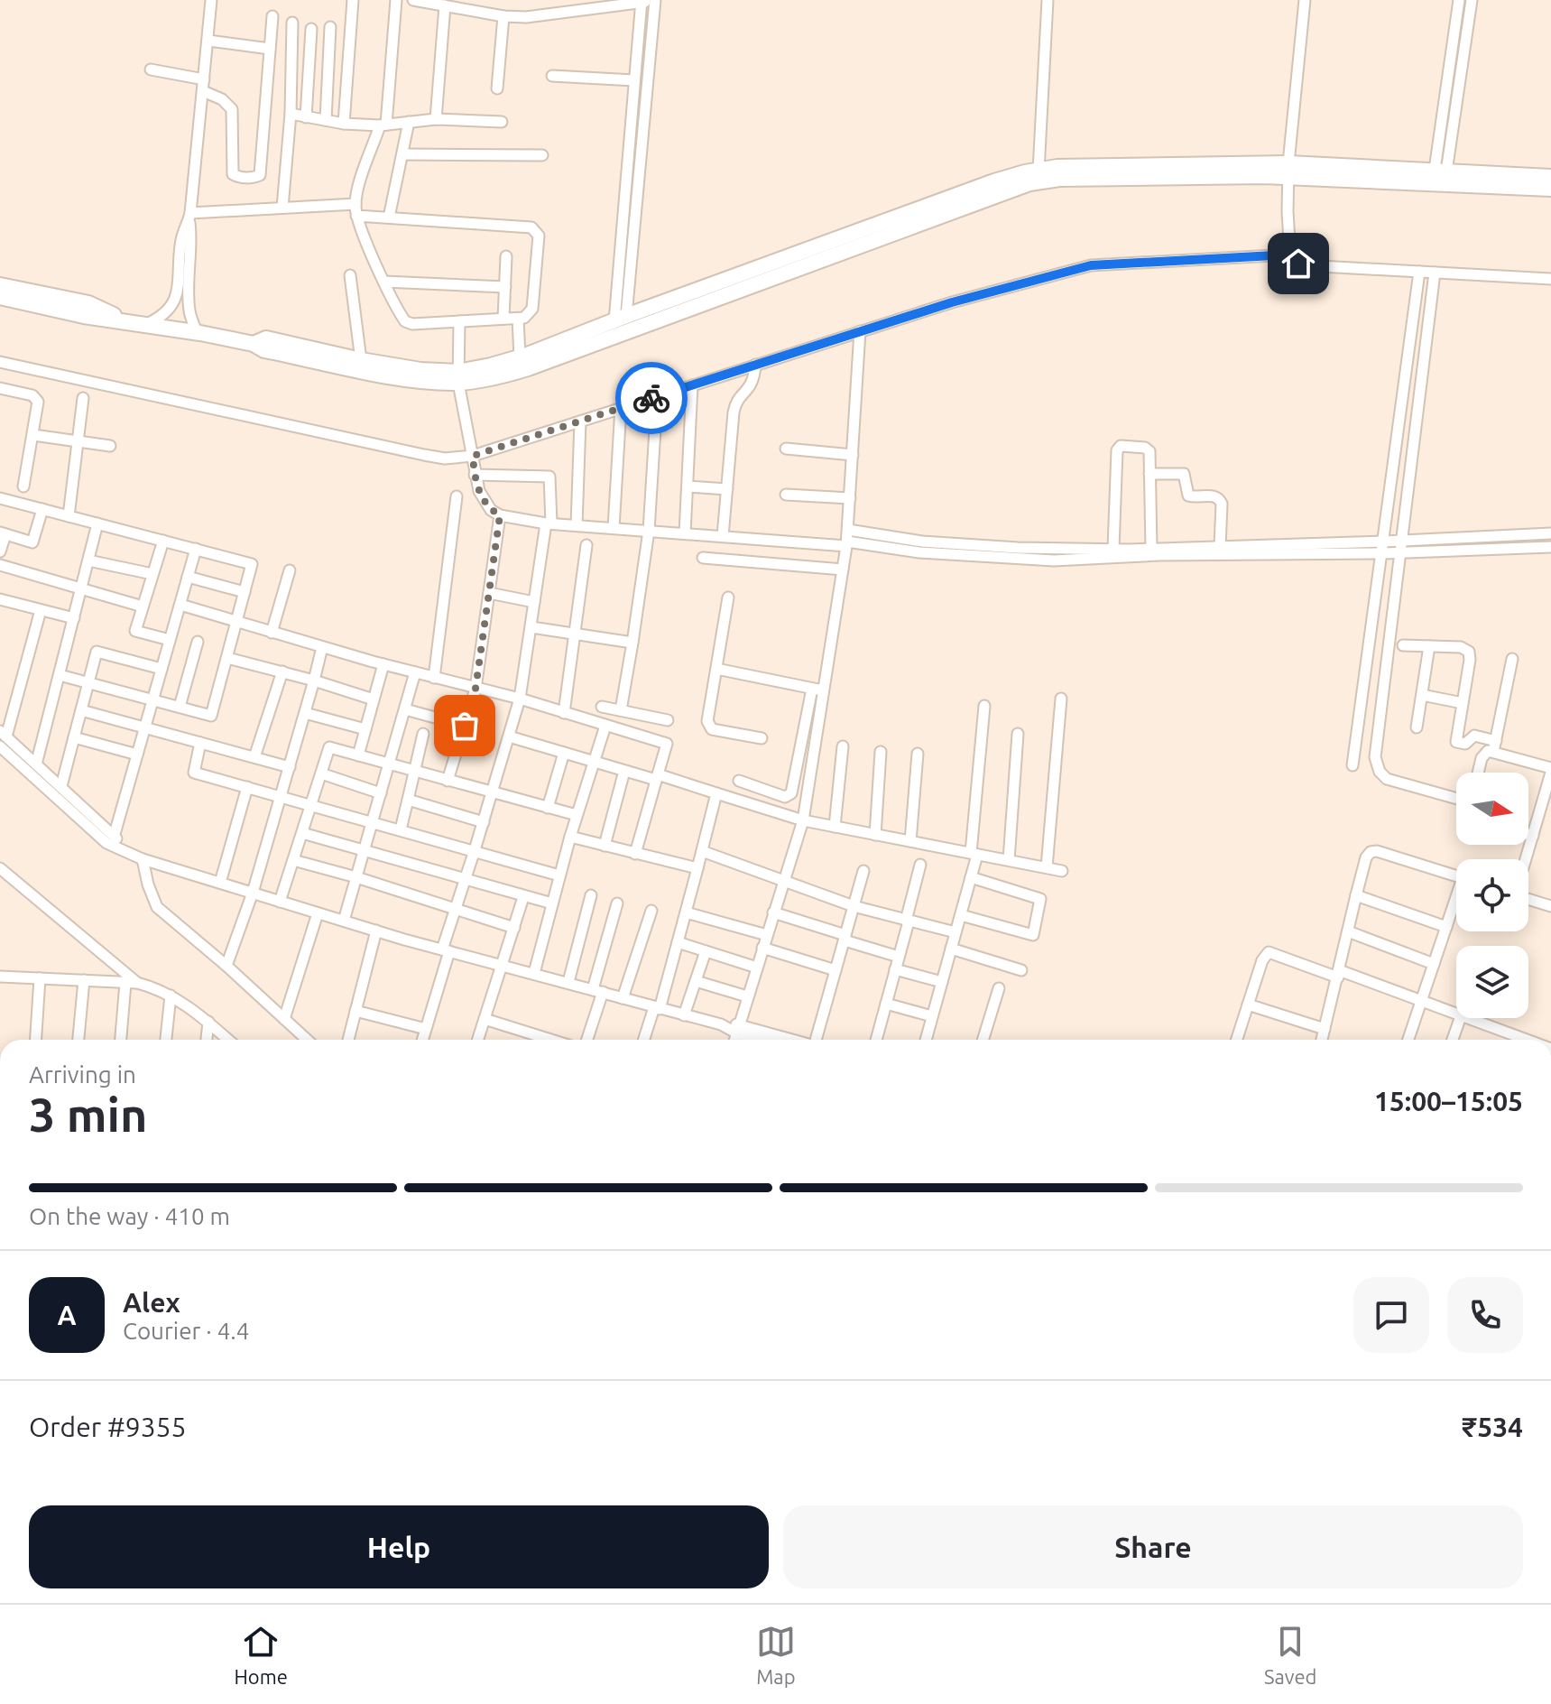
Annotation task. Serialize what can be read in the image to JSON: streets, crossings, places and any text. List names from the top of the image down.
{
  "north": "right",
  "page": {
    "heading": ["3 min", "Arriving in", "15:00–15:05"],
    "panel": [
      "Alex",
      "Courier · 4.4",
      "Order #9355",
      "₹534"
    ],
    "bar": "On the way · 410 m",
    "round": "A",
    "buttons": ["Help", "Share"],
    "tabs": ["Home", "Map", "Saved"]
  }
}
